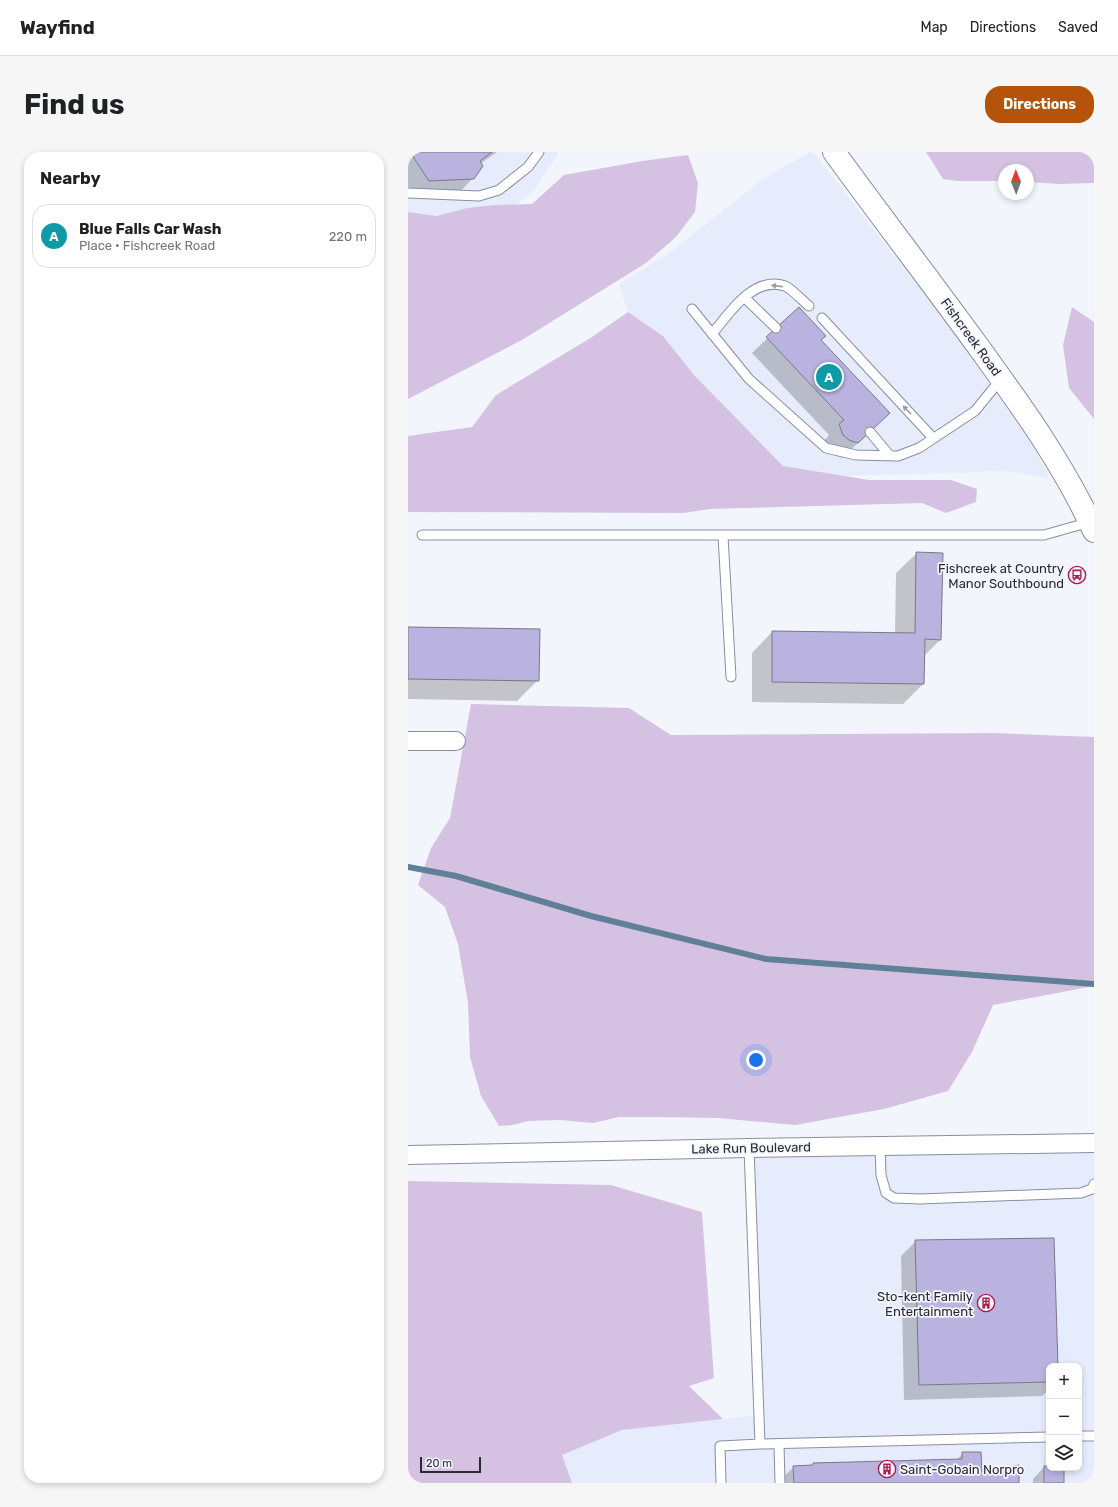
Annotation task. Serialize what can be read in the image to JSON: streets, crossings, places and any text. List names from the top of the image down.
{
  "streets": {
    "main road": ["Fishcreek Road"],
    "street": ["Lake Run Boulevard"]
  },
  "places": {
    "bus stop": ["Fishcreek at Country Manor Southbound"],
    "building": ["Sto-kent Family Entertainment", "Saint-Gobain Norpro"]
  },
  "scale_bar": "20 m",
  "north": "top",
  "page": {
    "header": "Wayfind",
    "nav": ["Map", "Directions", "Saved"],
    "buttons": "Directions",
    "title": "Find us",
    "heading": "Nearby",
    "list": [
      {
        "mark": "A",
        "name": "Blue Falls Car Wash",
        "note": "Place · Fishcreek Road",
        "value": "220 m"
      }
    ],
    "pins": "A",
    "map_buttons": ["+", "−"],
    "scale": "20 m"
  }
}
